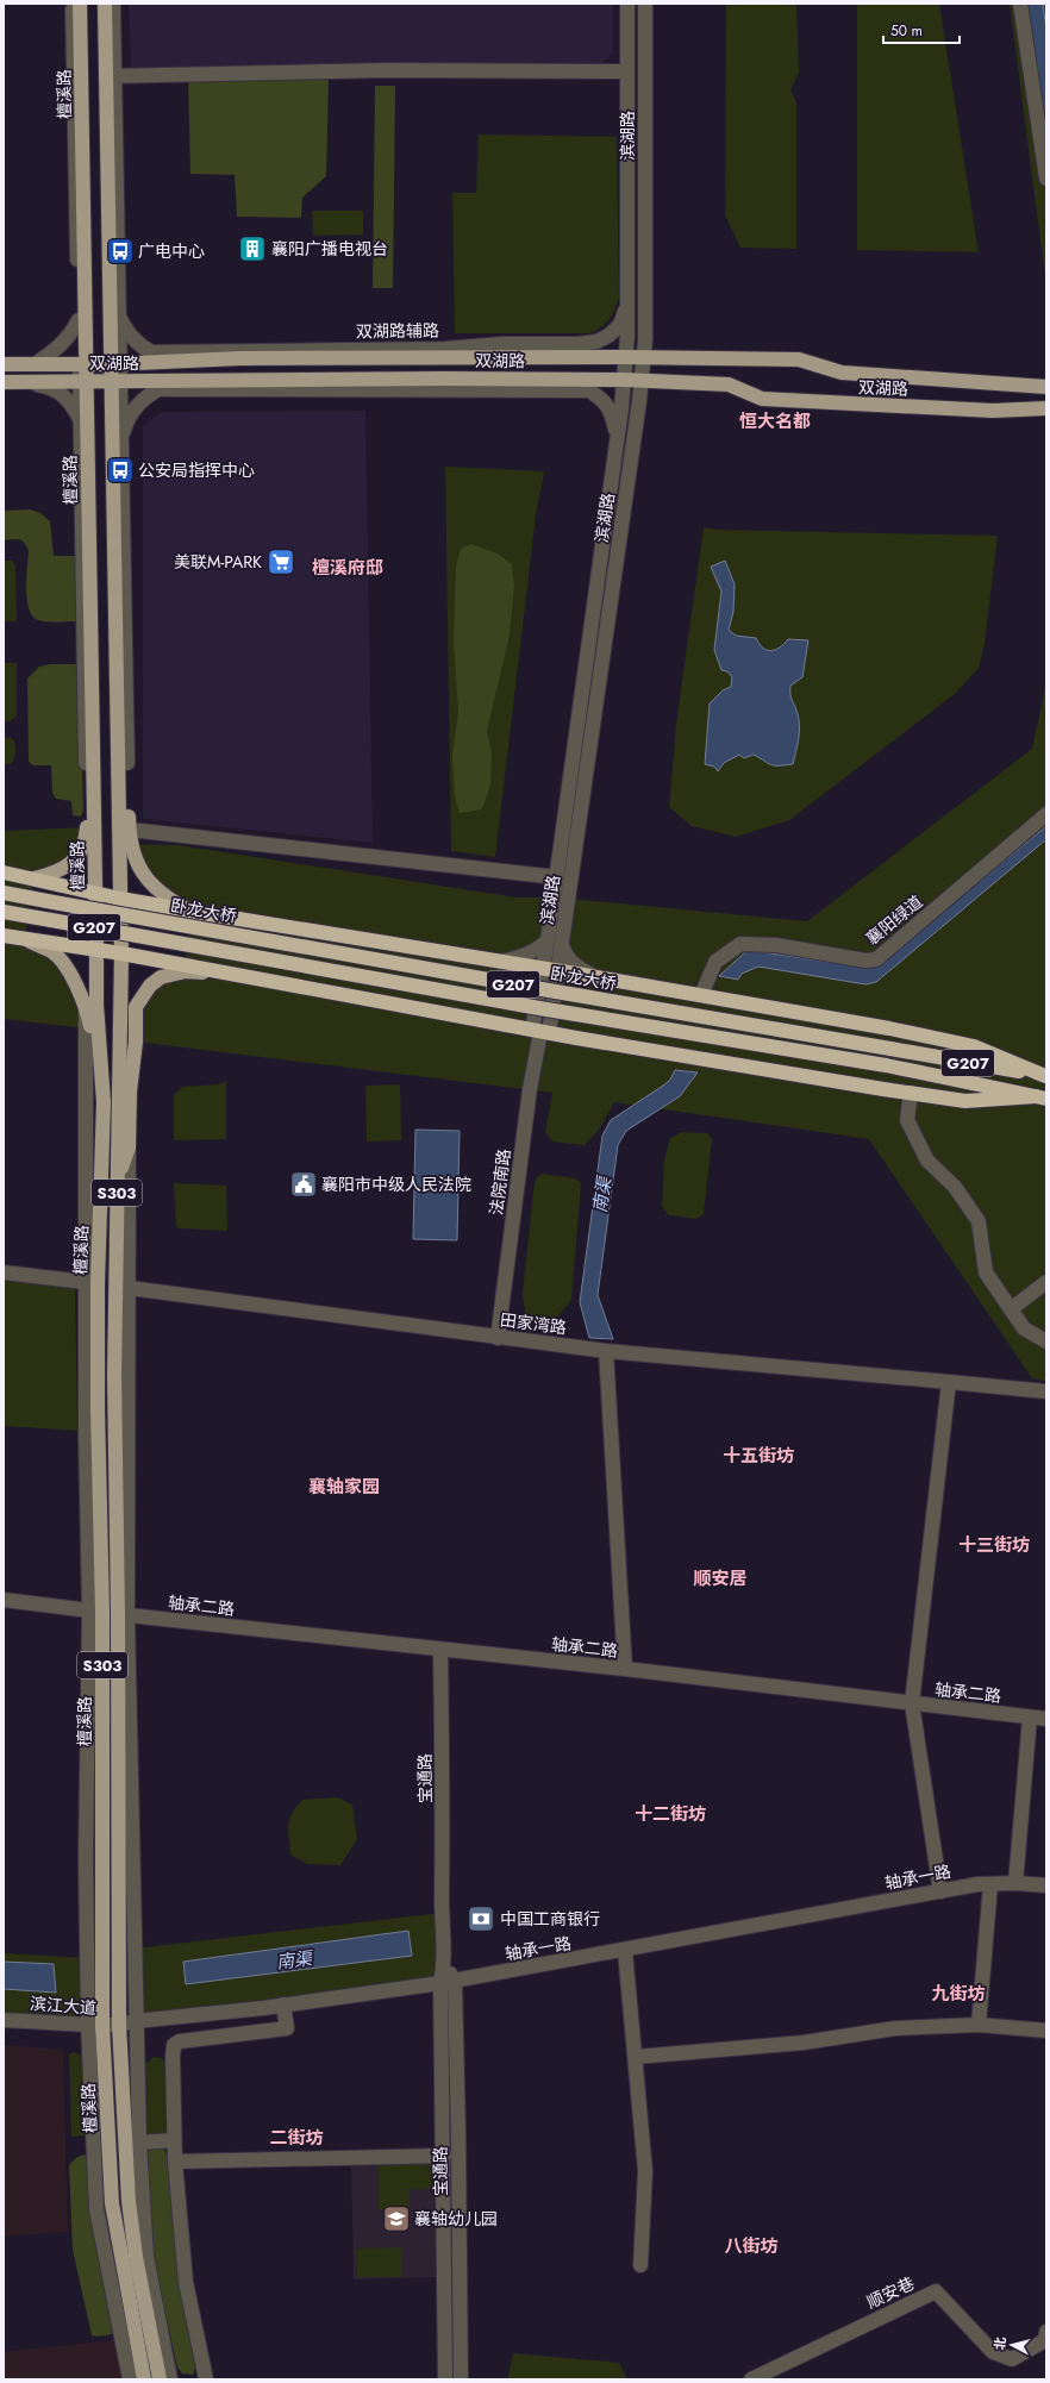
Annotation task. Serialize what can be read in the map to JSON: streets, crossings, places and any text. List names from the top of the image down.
{
  "streets": {
    "highway": ["卧龙大桥", "G207"],
    "main road": ["檀溪路", "双湖路", "S303"],
    "street": [
      "滨湖路",
      "双湖路辅路",
      "襄阳绿道",
      "法院南路",
      "田家湾路",
      "轴承二路",
      "宝通路",
      "轴承一路",
      "滨江大道",
      "顺安巷"
    ]
  },
  "crossings": [
    ["檀溪路", "双湖路"],
    ["檀溪路", "田家湾路"],
    ["檀溪路", "轴承二路"],
    ["檀溪路", "轴承一路"],
    ["檀溪路", "滨江大道"],
    ["滨湖路", "双湖路辅路"],
    ["滨湖路", "双湖路"],
    ["滨湖路", "法院南路"],
    ["法院南路", "田家湾路"],
    ["轴承二路", "宝通路"],
    ["宝通路", "轴承一路"],
    ["轴承一路", "滨江大道"]
  ],
  "districts": [
    "恒大名都",
    "檀溪府邸",
    "十五街坊",
    "襄轴家园",
    "十三街坊",
    "顺安居",
    "十二街坊",
    "九街坊",
    "二街坊",
    "八街坊"
  ],
  "water": ["南渠"],
  "places": {
    "building": ["襄阳广播电视台"],
    "bus stop": ["广电中心", "公安局指挥中心"],
    "supermarket": ["美联M-PARK"],
    "public building": ["襄阳市中级人民法院"],
    "bank": ["中国工商银行"],
    "school or university": ["襄轴幼儿园"]
  },
  "scale_bar": "50 m",
  "north": "left"
}
